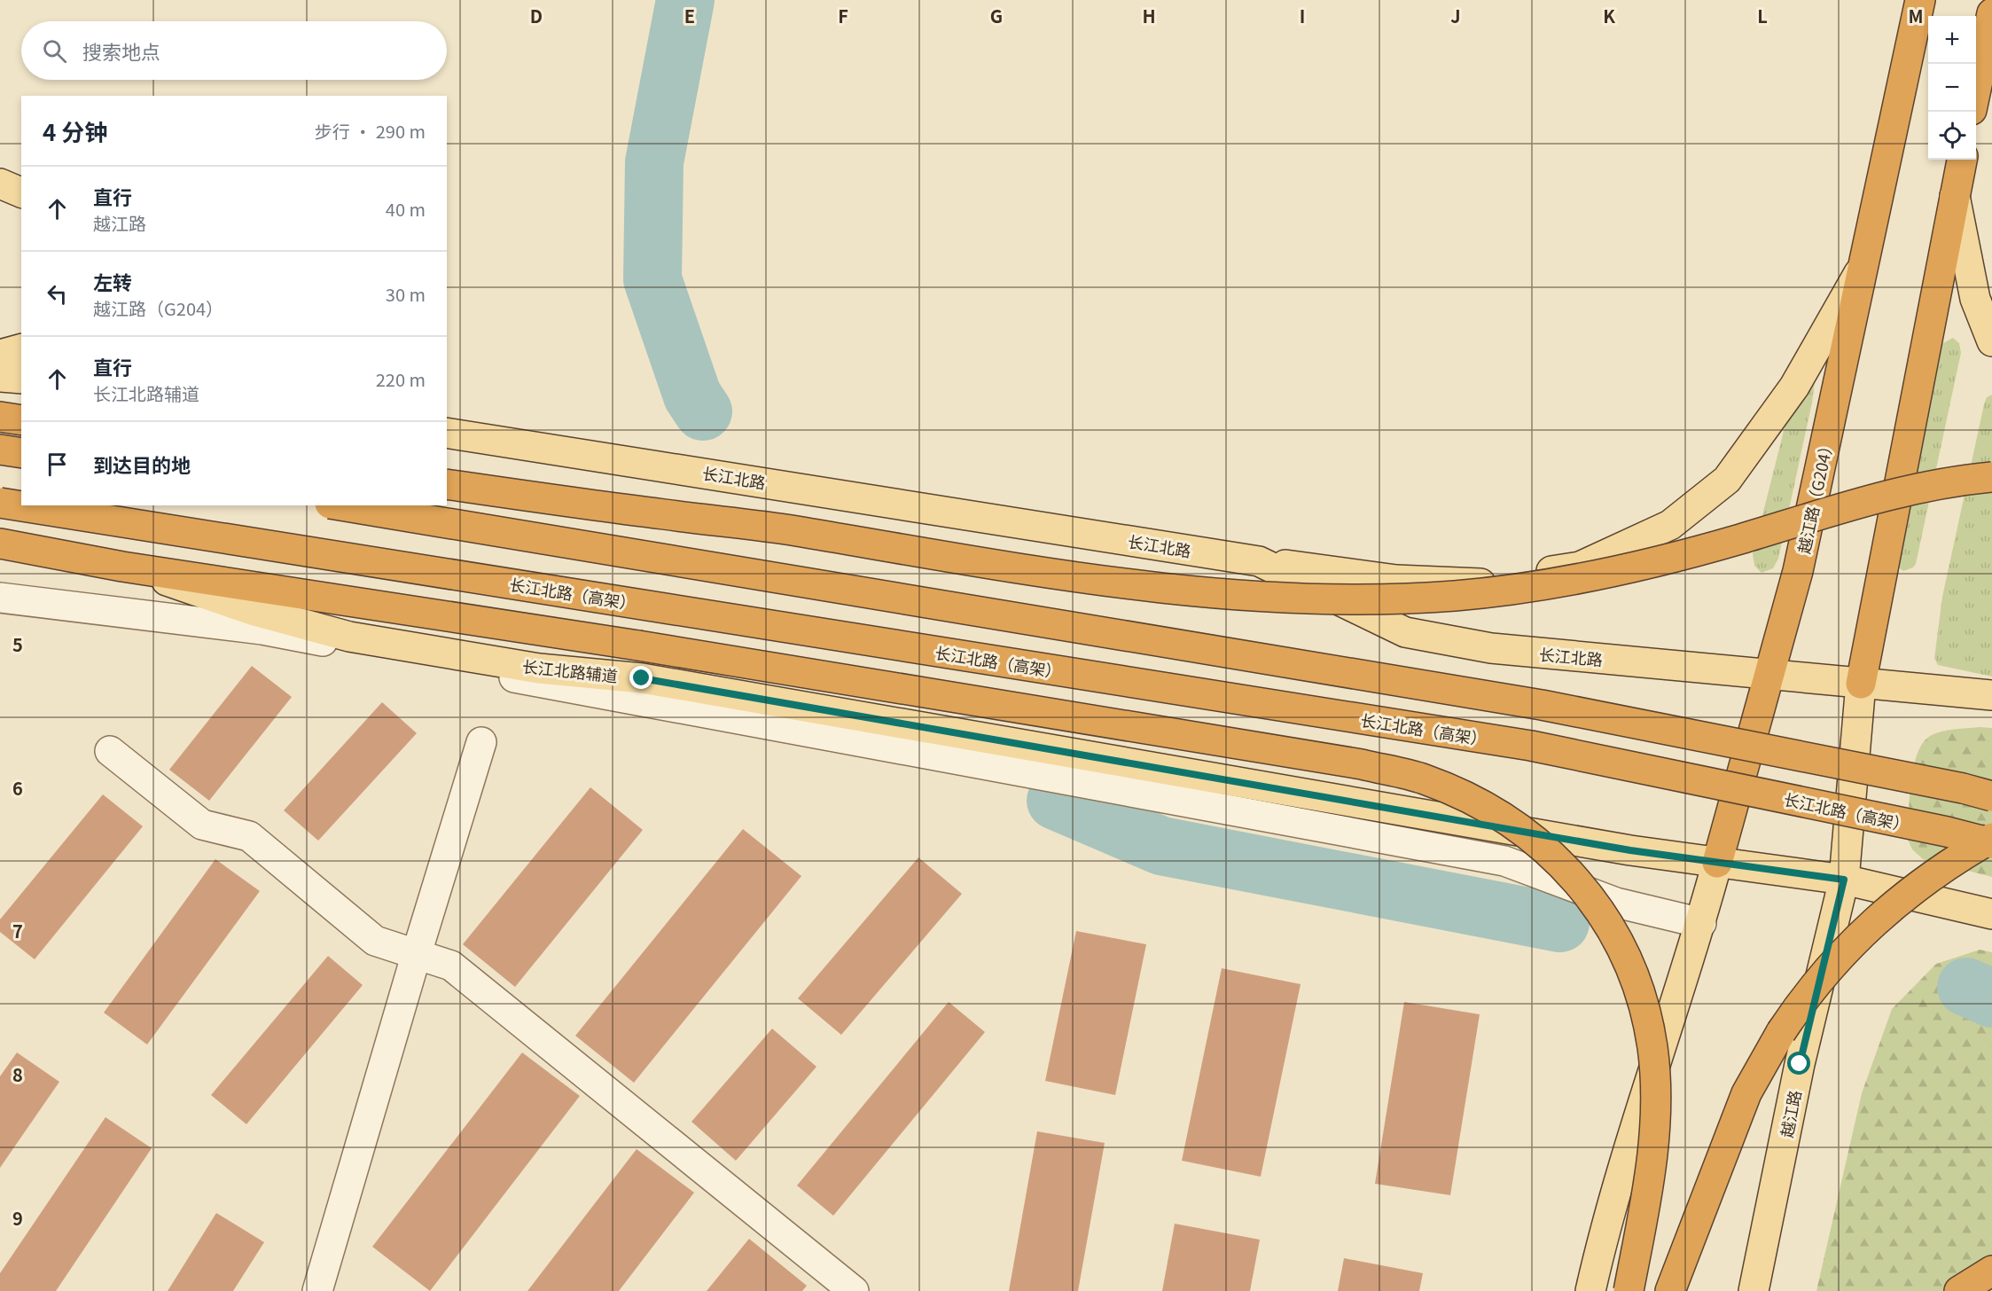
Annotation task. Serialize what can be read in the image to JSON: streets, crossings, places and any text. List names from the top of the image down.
{
  "streets": {
    "highway": ["越江路（G204）", "长江北路（高架）"],
    "main road": ["长江北路", "长江北路辅道", "越江路"]
  },
  "crossings": [
    ["长江北路", "越江路（G204）"],
    ["长江北路", "越江路"],
    ["越江路（G204）", "长江北路辅道"]
  ],
  "page": {
    "map_buttons": ["+", "−"],
    "search": "搜索地点",
    "heading": ["4 分钟", "步行 · 290 m"],
    "list": [
      ["直行", "越江路", "40 m"],
      ["左转", "越江路（G204）", "30 m"],
      ["直行", "长江北路辅道", "220 m"],
      "到达目的地"
    ]
  },
  "grid": {
    "columns": [
      "D",
      "E",
      "F",
      "G",
      "H",
      "I",
      "J",
      "K",
      "L",
      "M"
    ],
    "rows": [
      "5",
      "6",
      "7",
      "8",
      "9"
    ]
  }
}
